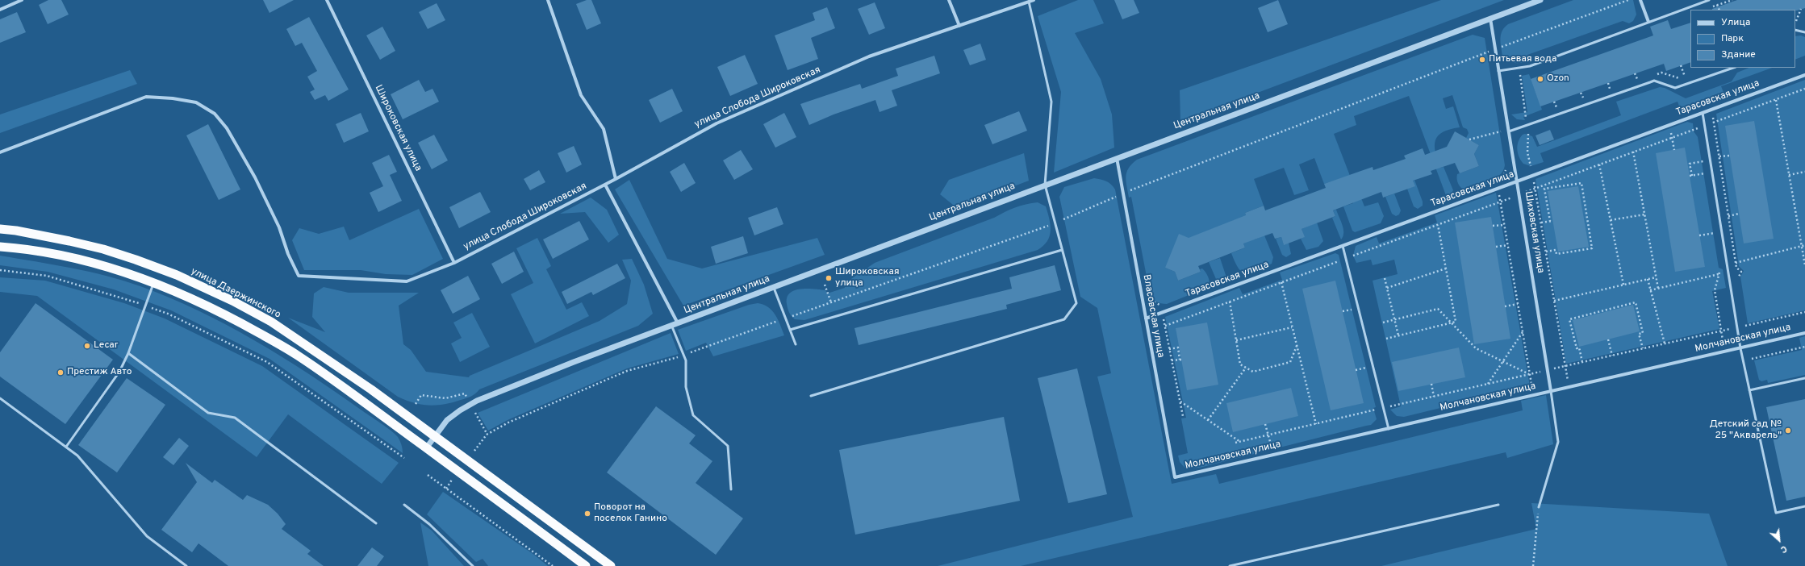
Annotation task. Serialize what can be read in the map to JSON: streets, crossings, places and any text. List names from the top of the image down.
{
  "streets": {
    "highway": ["улица Дзержинского"],
    "street": [
      "улица Слобода Широковская",
      "Тарасовская улица",
      "Центральная улица",
      "Широковская улица",
      "Шиховская улица",
      "Власовская улица",
      "Молчановская улица"
    ]
  },
  "crossings": [
    ["улица Слобода Широковская", "Широковская улица"],
    ["Тарасовская улица", "Шиховская улица"],
    ["Тарасовская улица", "Власовская улица"],
    ["Центральная улица", "Шиховская улица"],
    ["Центральная улица", "улица Дзержинского"],
    ["Центральная улица", "Власовская улица"],
    ["Шиховская улица", "Молчановская улица"],
    ["Власовская улица", "Молчановская улица"]
  ],
  "places": [
    "Питьевая вода",
    "Ozon",
    "Широковская улица",
    "Lecar",
    "Престиж Авто",
    "Детский сад № 25 \"Акварель\"",
    "Поворот на поселок Ганино"
  ],
  "legend": ["Улица", "Парк", "Здание"],
  "north": "bottom right"
}
